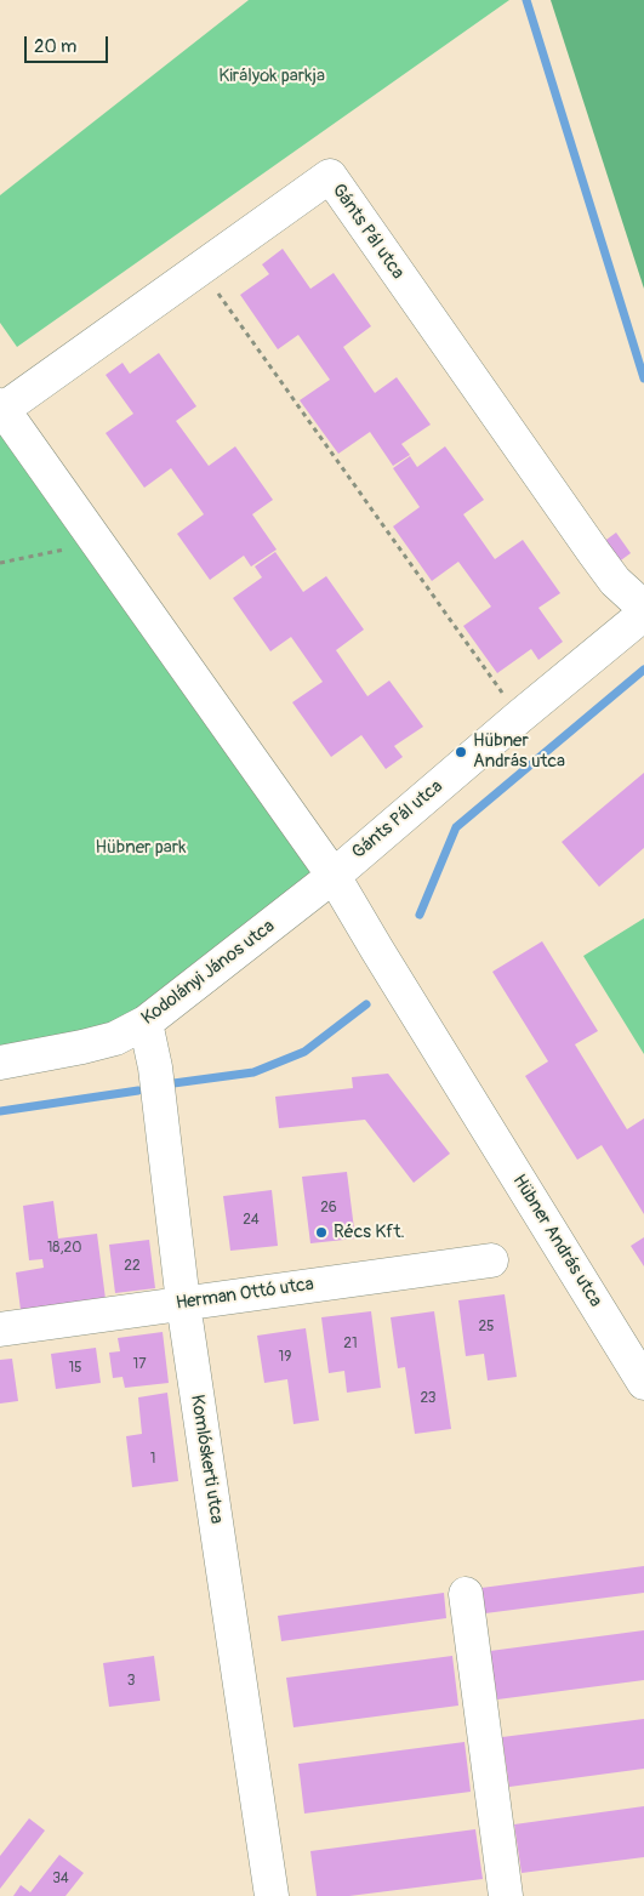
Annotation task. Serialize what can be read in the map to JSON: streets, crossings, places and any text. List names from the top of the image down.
{
  "streets": {
    "street": [
      "Gánts Pál utca",
      "Kodolányi János utca",
      "Hübner András utca",
      "Herman Ottó utca",
      "Komlóskerti utca"
    ]
  },
  "crossings": [
    ["Gánts Pál utca", "Kodolányi János utca"],
    ["Gánts Pál utca", "Hübner András utca"],
    ["Kodolányi János utca", "Hübner András utca"],
    ["Kodolányi János utca", "Komlóskerti utca"],
    ["Herman Ottó utca", "Komlóskerti utca"]
  ],
  "parks": ["Királyok parkja", "Hübner park"],
  "places": ["Hübner András utca", "Récs Kft."],
  "house_numbers": [
    "26",
    "24",
    "18,20",
    "22",
    "25",
    "21",
    "19",
    "17",
    "15",
    "23",
    "1",
    "3",
    "34"
  ],
  "scale_bar": "20 m"
}
